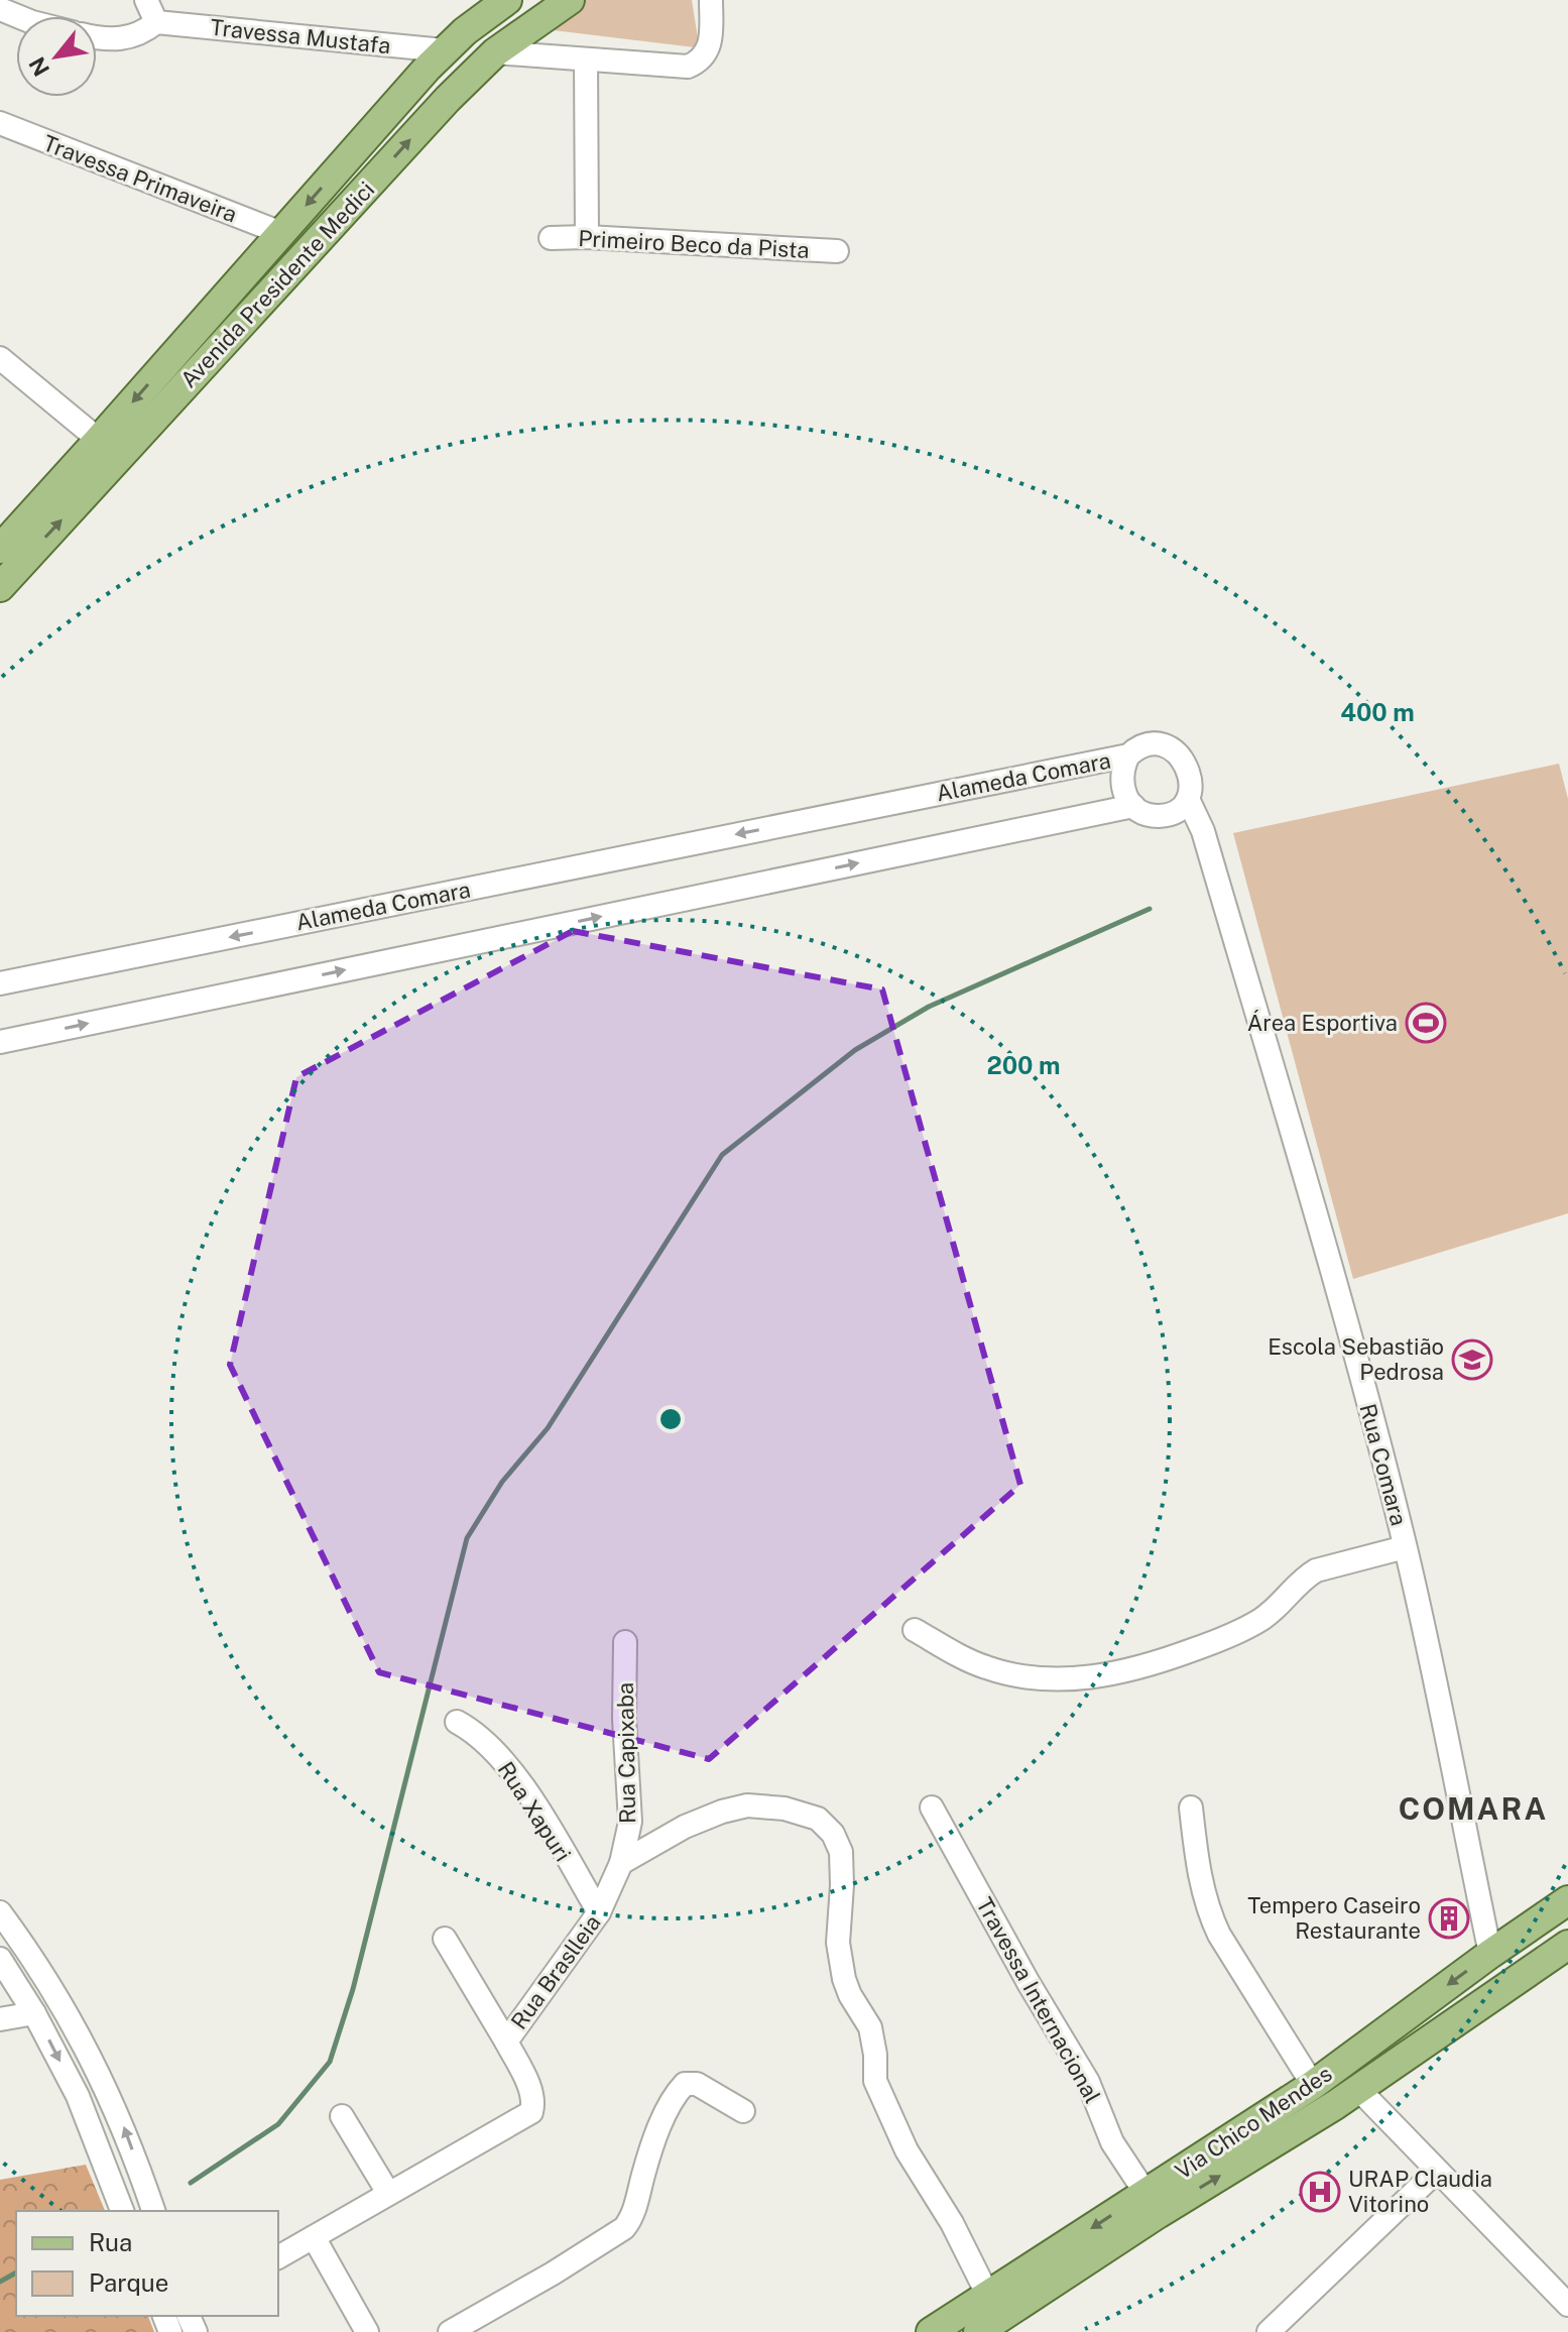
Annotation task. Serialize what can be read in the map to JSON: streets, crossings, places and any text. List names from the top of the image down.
{
  "streets": {
    "main road": ["Avenida Presidente Medici", "Via Chico Mendes"],
    "street": [
      "Travessa Mustafa",
      "Travessa Primaveira",
      "Primeiro Beco da Pista",
      "Alameda Comara",
      "Rua Comara",
      "Rua Capixaba",
      "Rua Xapuri",
      "Rua Braslleia",
      "Travessa Internacional"
    ]
  },
  "crossings": [
    ["Travessa Mustafa", "Avenida Presidente Medici"],
    ["Travessa Primaveira", "Avenida Presidente Medici"],
    ["Alameda Comara", "Rua Comara"],
    ["Rua Comara", "Via Chico Mendes"],
    ["Rua Capixaba", "Rua Braslleia"],
    ["Rua Xapuri", "Rua Braslleia"],
    ["Travessa Internacional", "Via Chico Mendes"]
  ],
  "districts": ["COMARA"],
  "places": {
    "sports": ["Área Esportiva"],
    "school or university": ["Escola Sebastião Pedrosa"],
    "building": ["Tempero Caseiro Restaurante"],
    "hospital": ["URAP Claudia Vitorino"]
  },
  "legend": ["Rua", "Parque"],
  "north": "bottom left",
  "rings": ["400 m", "200 m"]
}
